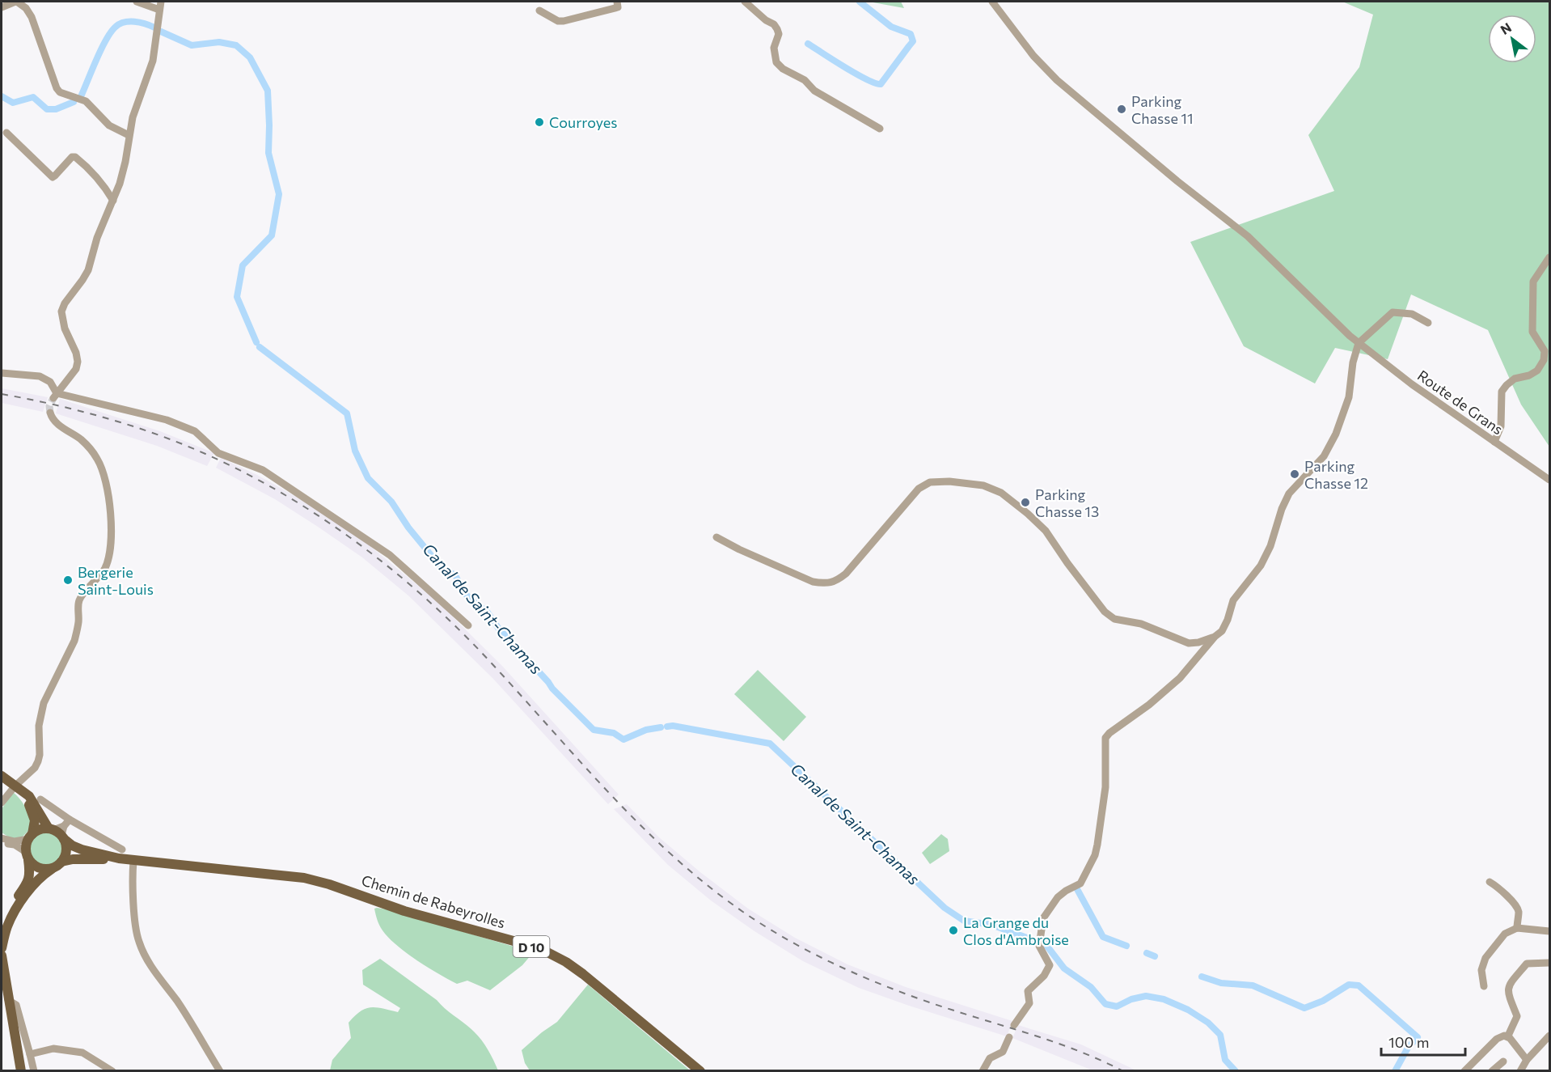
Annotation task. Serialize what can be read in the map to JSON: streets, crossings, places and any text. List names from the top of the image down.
{
  "streets": {
    "main road": ["Chemin de Rabeyrolles", "D 10"],
    "street": ["Route de Grans"]
  },
  "water": ["Canal de Saint-Chamas"],
  "places": [
    "Parking Chasse 11",
    "Courroyes",
    "Parking Chasse 12",
    "Parking Chasse 13",
    "Bergerie Saint-Louis",
    "La Grange du Clos d'Ambroise"
  ],
  "scale_bar": "100 m",
  "north": "top left"
}
